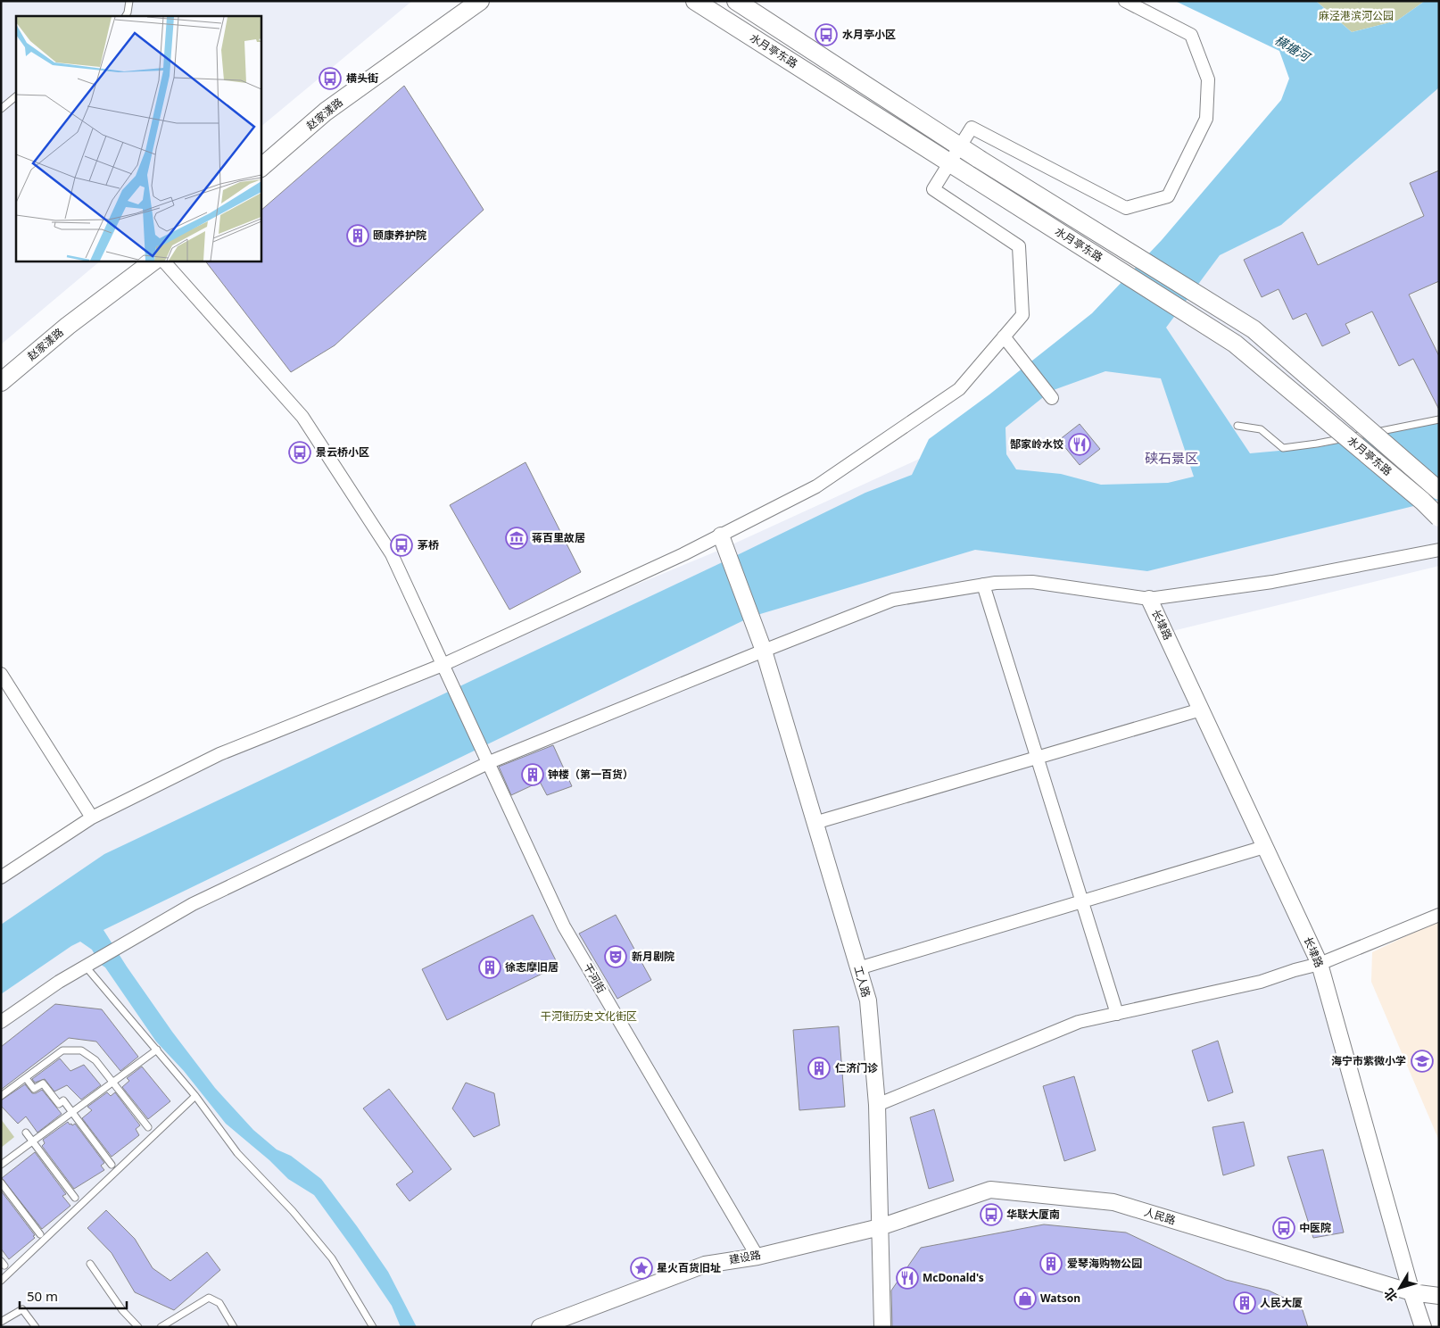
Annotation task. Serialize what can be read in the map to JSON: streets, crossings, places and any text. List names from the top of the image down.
{
  "streets": {
    "main road": ["水月亭东路", "赵家漾路"],
    "street": [
      "长埭路",
      "干河街",
      "工人路",
      "人民路",
      "建设路"
    ]
  },
  "crossings": [
    ["长埭路", "人民路"],
    ["干河街", "建设路"],
    ["工人路", "人民路"],
    ["工人路", "建设路"],
    ["人民路", "建设路"]
  ],
  "districts": ["硖石景区"],
  "water": ["横塘河"],
  "parks": ["麻泾港滨河公园", "干河街历史文化街区"],
  "places": {
    "bus stop": [
      "水月亭小区",
      "横头街",
      "景云桥小区",
      "茅桥",
      "华联大厦南",
      "中医院"
    ],
    "building": [
      "颐康养护院",
      "钟楼（第一百货）",
      "徐志摩旧居",
      "仁济门诊",
      "爱琴海购物公园",
      "人民大厦"
    ],
    "restaurant": ["郜家岭水饺", "McDonald's"],
    "museum": ["蒋百里故居"],
    "theatre": ["新月剧院"],
    "school or university": ["海宁市紫微小学"],
    "place": ["星火百货旧址"],
    "shop": ["Watson"]
  },
  "scale_bar": "50 m",
  "north": "bottom left"
}
